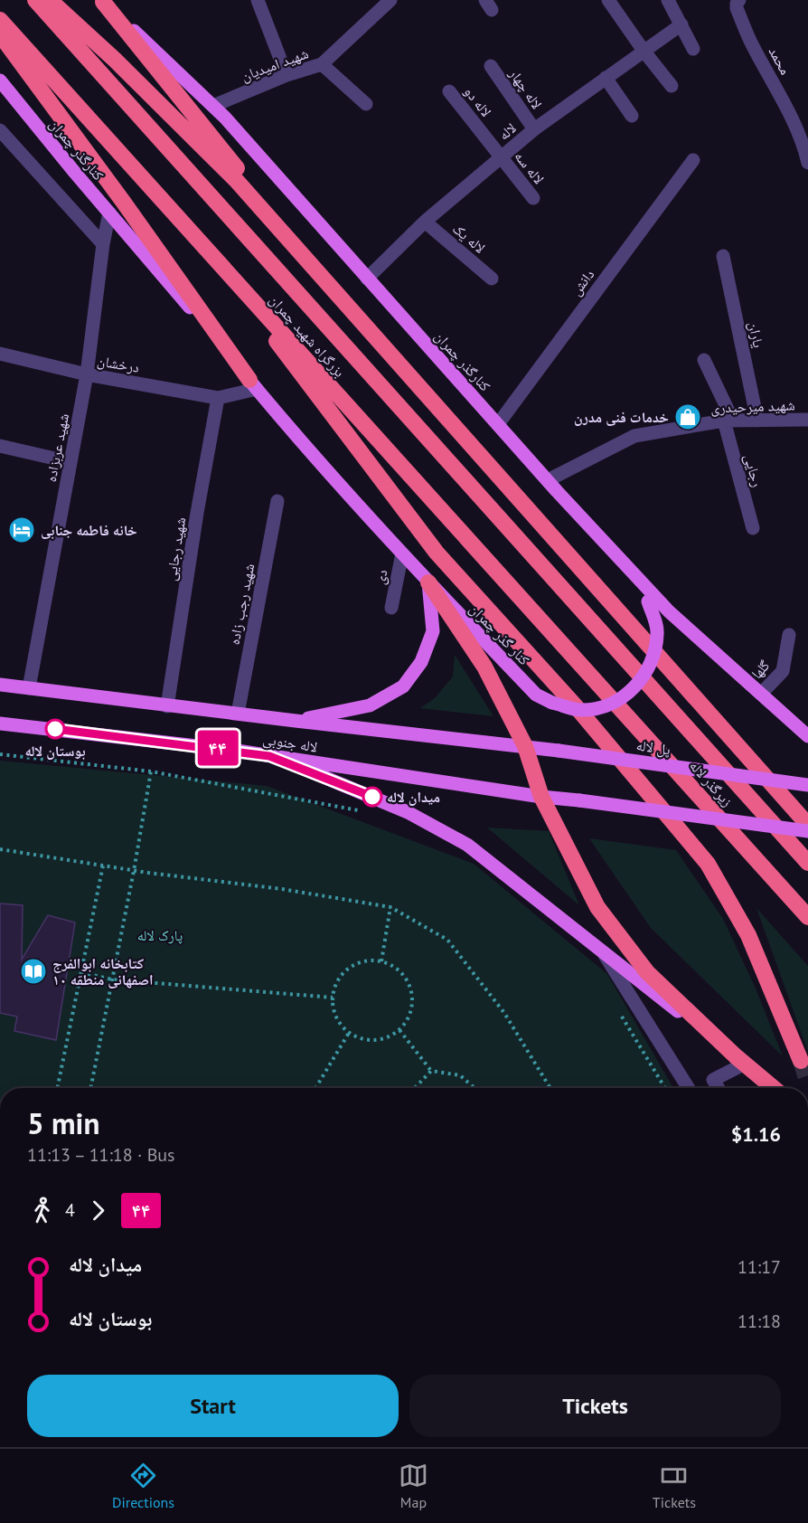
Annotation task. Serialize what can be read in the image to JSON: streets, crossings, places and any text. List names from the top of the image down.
{
  "streets": {
    "highway": ["بزرگراه شهید چمران", "زیرگذر لاله"],
    "main road": [
      "کنارگذر چمران",
      "کنار گذر چمران",
      "لاله جنوبی",
      "پل لاله"
    ],
    "street": [
      "محمد",
      "شهید امیدیان",
      "لاله چهار",
      "لاله دو",
      "لاله",
      "لاله سه",
      "لاله یک",
      "دانش",
      "یاران",
      "درخشان",
      "شهید میرحیدری",
      "شهید عربزاده",
      "رجایی",
      "شهید رجایی",
      "دی",
      "شهید رجب زاده",
      "گلها"
    ]
  },
  "crossings": [
    ["شهید امیدیان", "کنارگذر چمران"],
    ["لاله چهار", "لاله"],
    ["لاله دو", "لاله"],
    ["لاله دو", "لاله سه"],
    ["لاله", "کنارگذر چمران"],
    ["لاله", "لاله سه"],
    ["لاله", "لاله یک"],
    ["کنارگذر چمران", "دانش"],
    ["کنارگذر چمران", "درخشان"],
    ["کنارگذر چمران", "شهید میرحیدری"],
    ["کنارگذر چمران", "شهید عربزاده"],
    ["کنارگذر چمران", "دی"],
    ["کنارگذر چمران", "کنار گذر چمران"],
    ["کنارگذر چمران", "گلها"],
    ["یاران", "شهید میرحیدری"],
    ["بزرگراه شهید چمران", "زیرگذر لاله"],
    ["درخشان", "شهید عربزاده"],
    ["درخشان", "شهید رجایی"],
    ["شهید میرحیدری", "رجایی"],
    ["شهید عربزاده", "لاله جنوبی"],
    ["شهید رجایی", "لاله جنوبی"],
    ["شهید رجب زاده", "لاله جنوبی"],
    ["لاله جنوبی", "پل لاله"]
  ],
  "parks": ["پارک لاله"],
  "places": {
    "shop": ["خدمات فنی مدرن"],
    "hotel": ["خانه فاطمه جنابی"],
    "other": ["بوستان لاله", "میدان لاله"],
    "library": ["کتابخانه ابوالفرج اصفهانی منطقه ۱۰"]
  },
  "lines": ["bus line ۴۴"],
  "page": {
    "on_map": "۴۴",
    "heading": ["5 min", "11:13 – 11:18 · Bus", "$1.16"],
    "legs": ["4", "۴۴"],
    "list": [
      {
        "name": "میدان لاله",
        "value": "11:17"
      },
      {
        "name": "بوستان لاله",
        "value": "11:18"
      }
    ],
    "buttons": ["Start", "Tickets"],
    "tabs": ["Directions", "Map", "Tickets"]
  }
}
